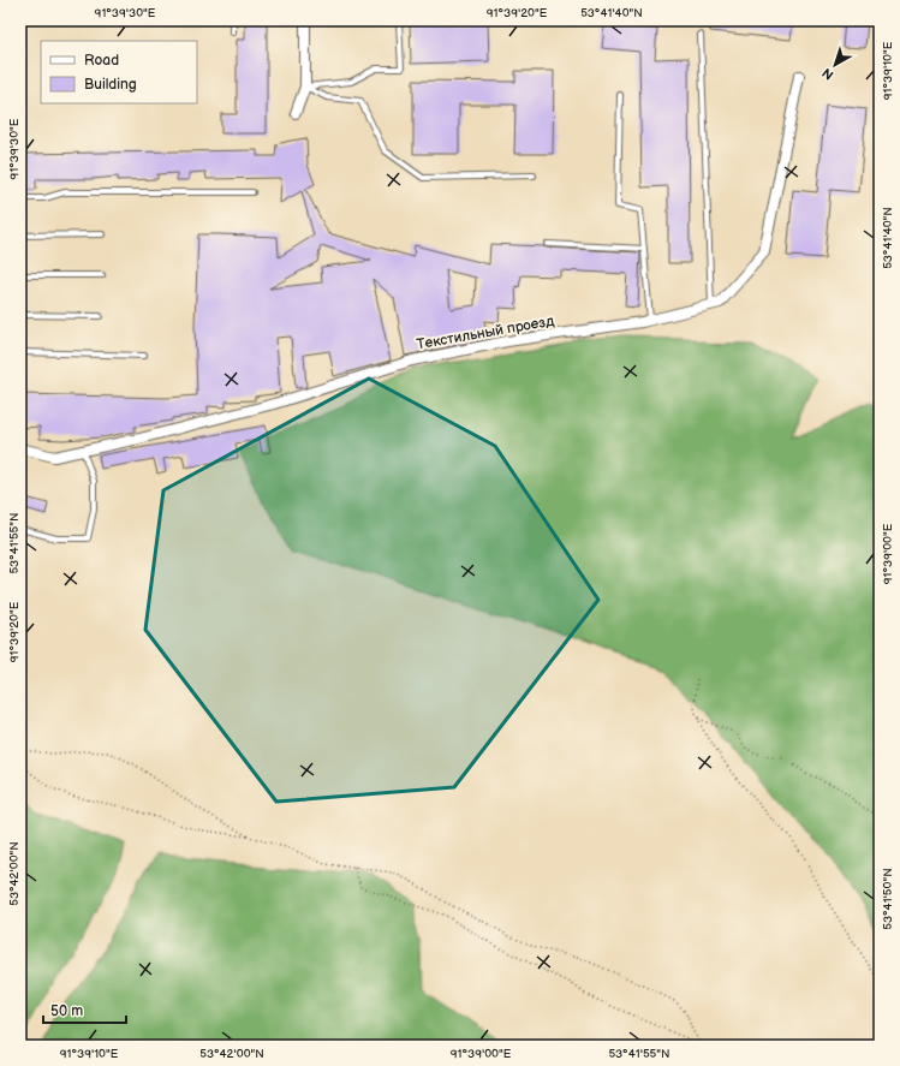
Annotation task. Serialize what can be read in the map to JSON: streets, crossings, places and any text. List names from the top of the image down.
{
  "streets": {
    "street": ["Текстильный проезд"]
  },
  "legend": ["Road", "Building"],
  "scale_bar": "50 m",
  "north": "bottom left",
  "coordinates": [
    "91°39'30\"E",
    "91°39'20\"E",
    "53°41'40\"N",
    "91°39'10\"E",
    "53°41'55\"N",
    "91°39'00\"E",
    "53°42'00\"N",
    "53°41'50\"N"
  ]
}
